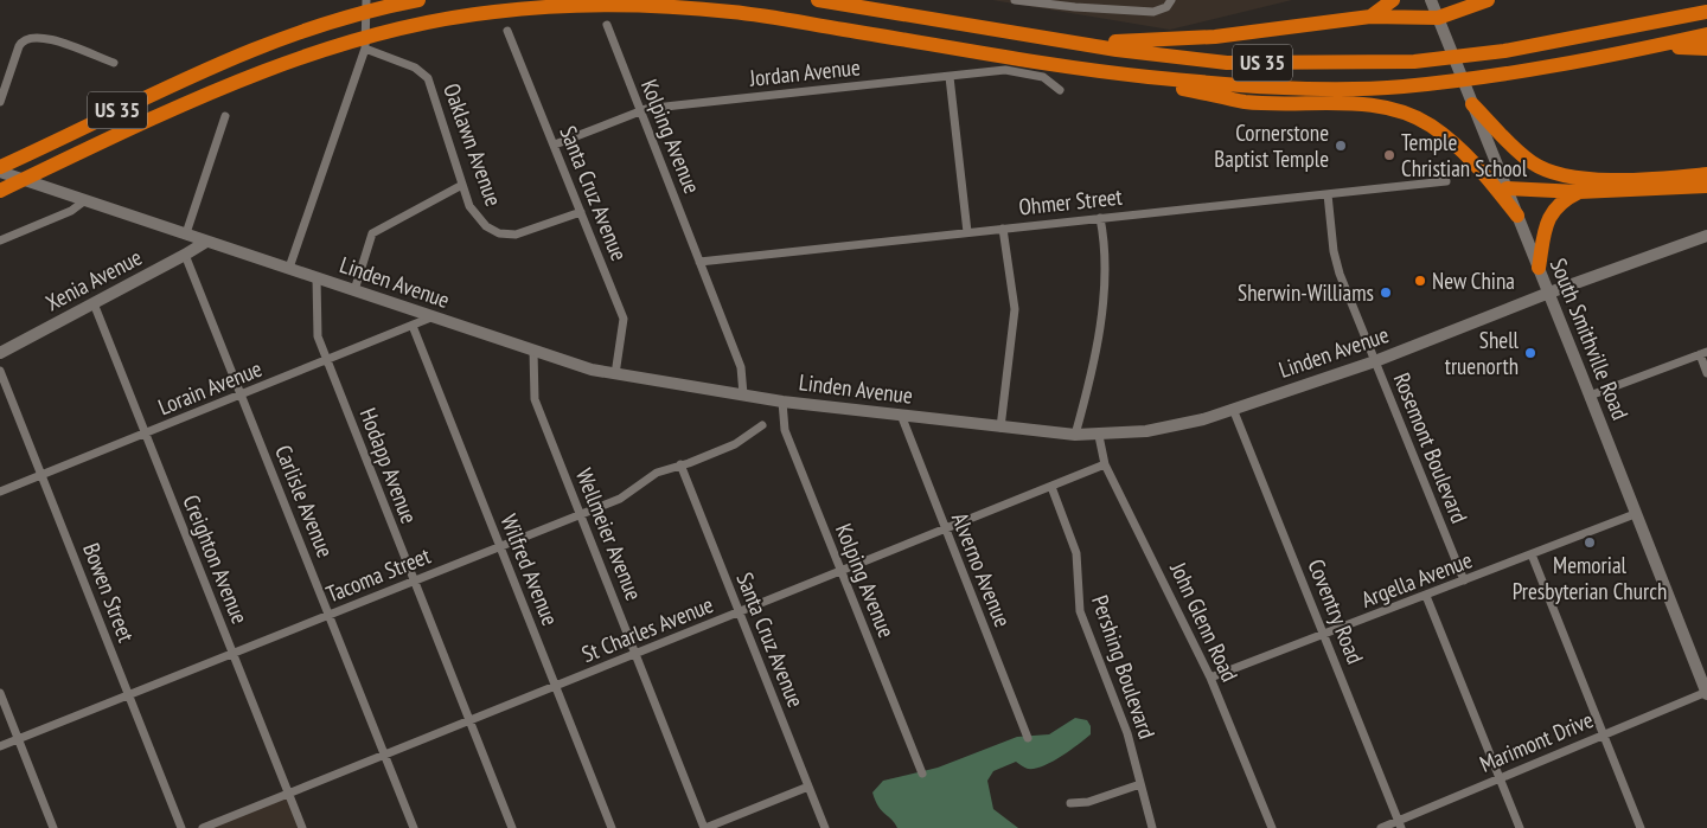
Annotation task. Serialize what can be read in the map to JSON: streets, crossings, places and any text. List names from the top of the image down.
{
  "streets": {
    "highway": ["US 35"],
    "main road": ["Xenia Avenue", "Linden Avenue", "South Smithville Road"],
    "street": [
      "Jordan Avenue",
      "Kolping Avenue",
      "Oaklawn Avenue",
      "Santa Cruz Avenue",
      "Ohmer Street",
      "Lorain Avenue",
      "Rosemont Boulevard",
      "Hodapp Avenue",
      "Carlisle Avenue",
      "Wellmeier Avenue",
      "Creighton Avenue",
      "Wilfred Avenue",
      "Alverno Avenue",
      "Tacoma Street",
      "Argella Avenue",
      "Bowen Street",
      "Coventry Road",
      "John Glenn Road",
      "St Charles Avenue",
      "Pershing Boulevard",
      "Marimont Drive"
    ]
  },
  "crossings": [
    ["US 35", "Linden Avenue"],
    ["Jordan Avenue", "Kolping Avenue"],
    ["Jordan Avenue", "Santa Cruz Avenue"],
    ["Kolping Avenue", "Ohmer Street"],
    ["Kolping Avenue", "Linden Avenue"],
    ["Kolping Avenue", "St Charles Avenue"],
    ["Oaklawn Avenue", "Santa Cruz Avenue"],
    ["Santa Cruz Avenue", "Linden Avenue"],
    ["Santa Cruz Avenue", "Tacoma Street"],
    ["Santa Cruz Avenue", "St Charles Avenue"],
    ["Ohmer Street", "Rosemont Boulevard"],
    ["Xenia Avenue", "Linden Avenue"],
    ["Xenia Avenue", "Carlisle Avenue"],
    ["Xenia Avenue", "Creighton Avenue"],
    ["Linden Avenue", "South Smithville Road"],
    ["Linden Avenue", "Lorain Avenue"],
    ["Linden Avenue", "Rosemont Boulevard"],
    ["Linden Avenue", "Hodapp Avenue"],
    ["Linden Avenue", "Wellmeier Avenue"],
    ["Linden Avenue", "Alverno Avenue"],
    ["Linden Avenue", "Coventry Road"],
    ["Linden Avenue", "John Glenn Road"],
    ["South Smithville Road", "Argella Avenue"],
    ["South Smithville Road", "Marimont Drive"],
    ["Lorain Avenue", "Hodapp Avenue"],
    ["Lorain Avenue", "Carlisle Avenue"],
    ["Lorain Avenue", "Creighton Avenue"],
    ["Lorain Avenue", "Wilfred Avenue"],
    ["Lorain Avenue", "Bowen Street"],
    ["Rosemont Boulevard", "Argella Avenue"],
    ["Hodapp Avenue", "Tacoma Street"],
    ["Hodapp Avenue", "St Charles Avenue"],
    ["Carlisle Avenue", "Tacoma Street"],
    ["Carlisle Avenue", "St Charles Avenue"],
    ["Wellmeier Avenue", "Tacoma Street"],
    ["Wellmeier Avenue", "St Charles Avenue"],
    ["Creighton Avenue", "Tacoma Street"],
    ["Creighton Avenue", "St Charles Avenue"],
    ["Wilfred Avenue", "Tacoma Street"],
    ["Wilfred Avenue", "St Charles Avenue"],
    ["Alverno Avenue", "St Charles Avenue"],
    ["Tacoma Street", "Bowen Street"],
    ["Argella Avenue", "Coventry Road"],
    ["Argella Avenue", "John Glenn Road"],
    ["Coventry Road", "Marimont Drive"],
    ["John Glenn Road", "St Charles Avenue"],
    ["St Charles Avenue", "Pershing Boulevard"]
  ],
  "places": [
    "Cornerstone Baptist Temple",
    "Temple Christian School",
    "New China",
    "Sherwin-Williams",
    "Shell truenorth",
    "Memorial Presbyterian Church"
  ]
}
